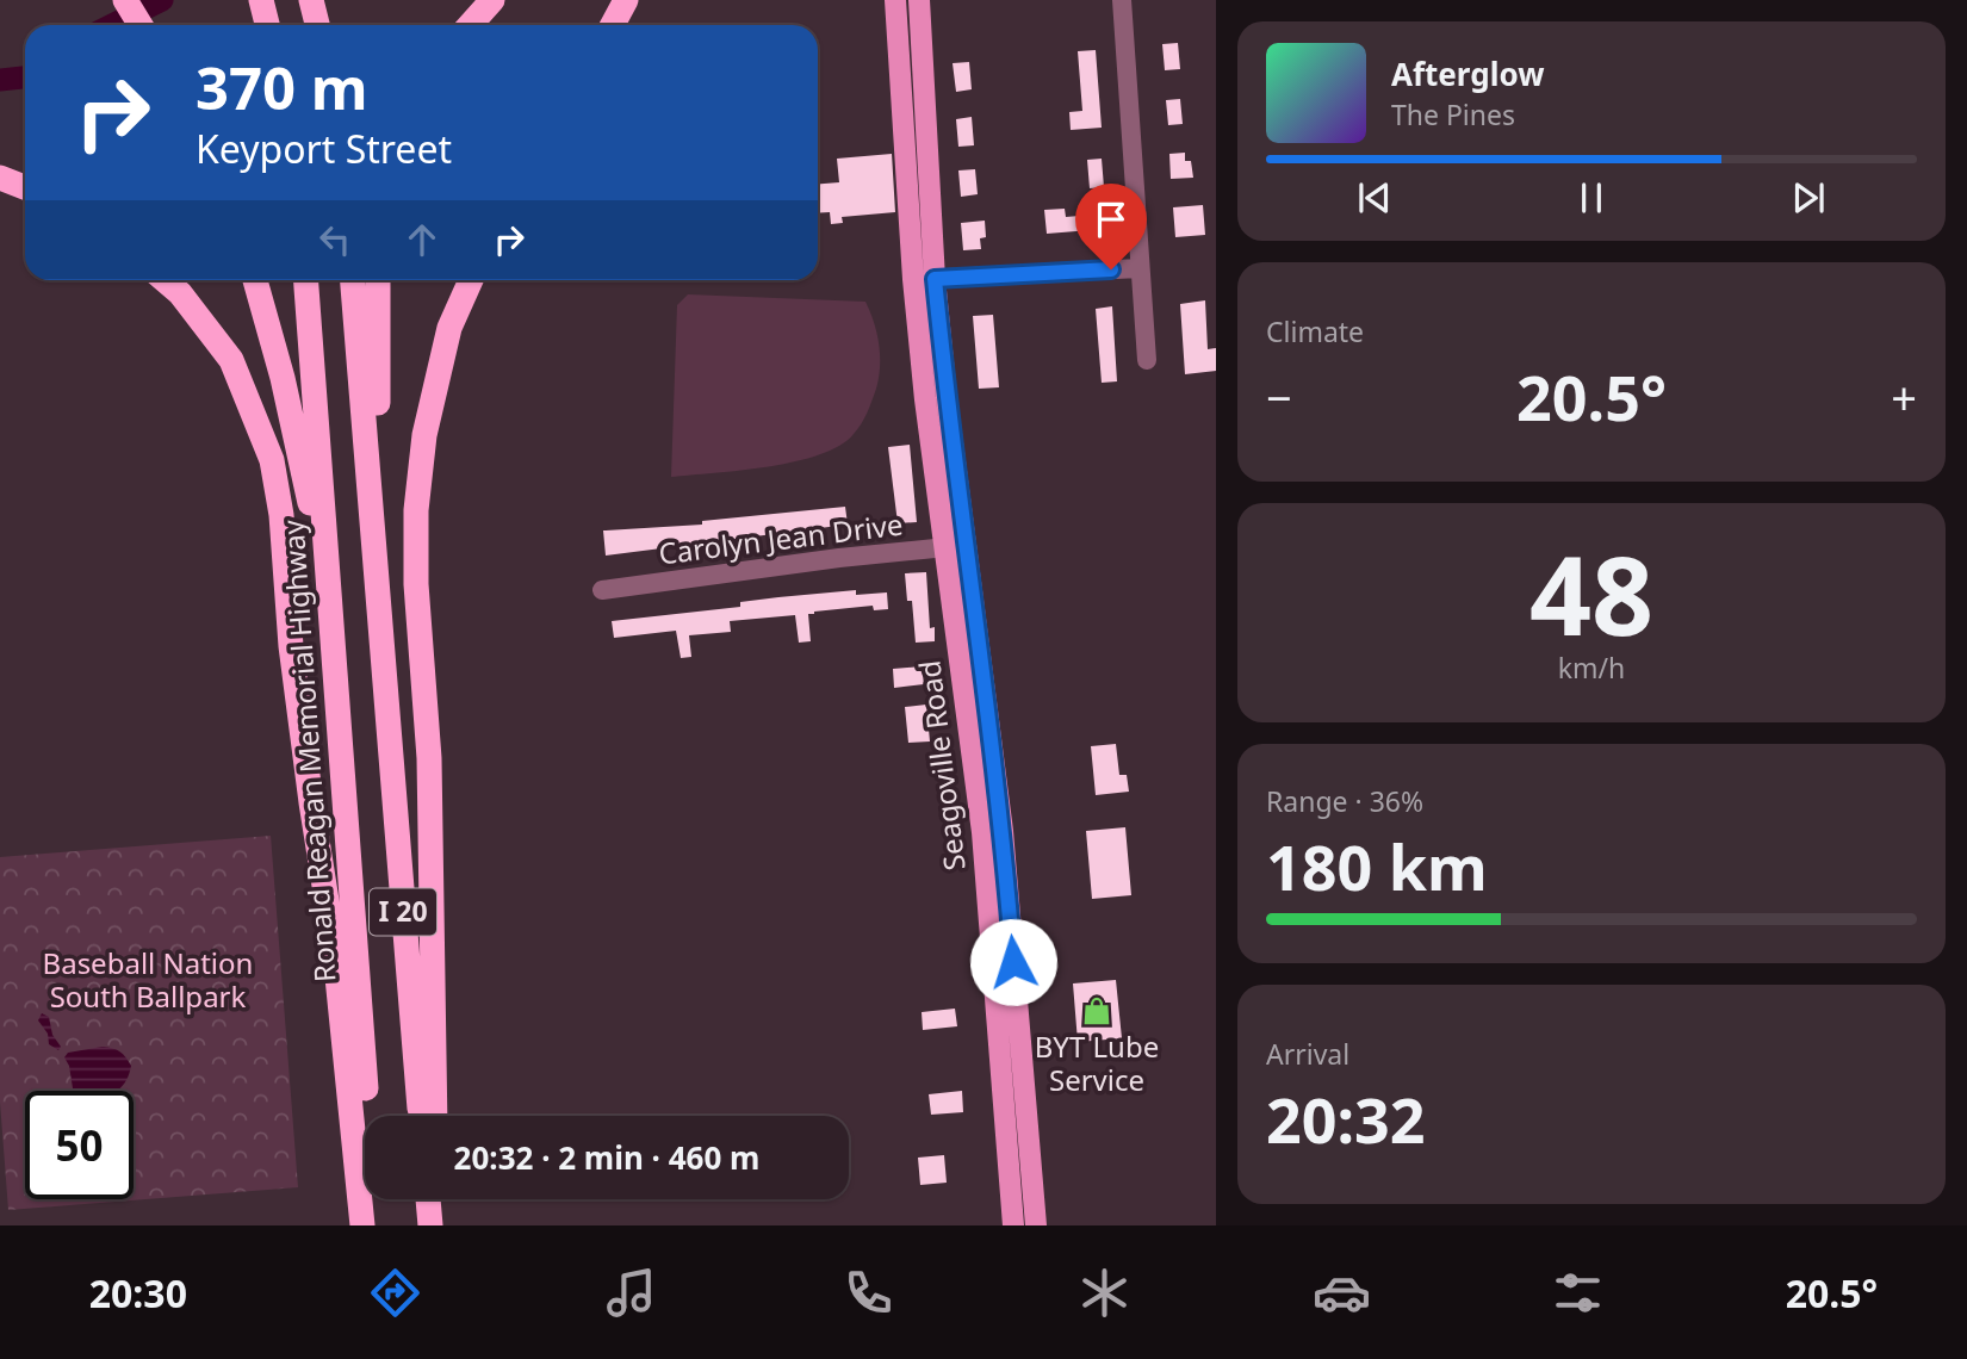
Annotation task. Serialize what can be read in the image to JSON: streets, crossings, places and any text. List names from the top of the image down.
{
  "streets": {
    "highway": ["Ronald Reagan Memorial Highway", "I 20"],
    "main road": ["Seagoville Road"],
    "street": ["Carolyn Jean Drive"]
  },
  "crossings": [
    ["Carolyn Jean Drive", "Seagoville Road"]
  ],
  "parks": ["Baseball Nation South Ballpark"],
  "places": {
    "shop": ["BYT Lube Service"]
  },
  "page": {
    "turn": ["370 m", "Keyport Street"],
    "song": ["Afterglow", "The Pines"],
    "tile": [
      "Climate",
      ["48", "km/h"],
      ["Range · 36%", "180 km"],
      ["Arrival", "20:32"]
    ],
    "heat": ["−", "20.5°", "+"],
    "limit": "50",
    "trip": "20:32 · 2 min · 460 m",
    "tabs": ["20:30", "20.5°"]
  }
}
